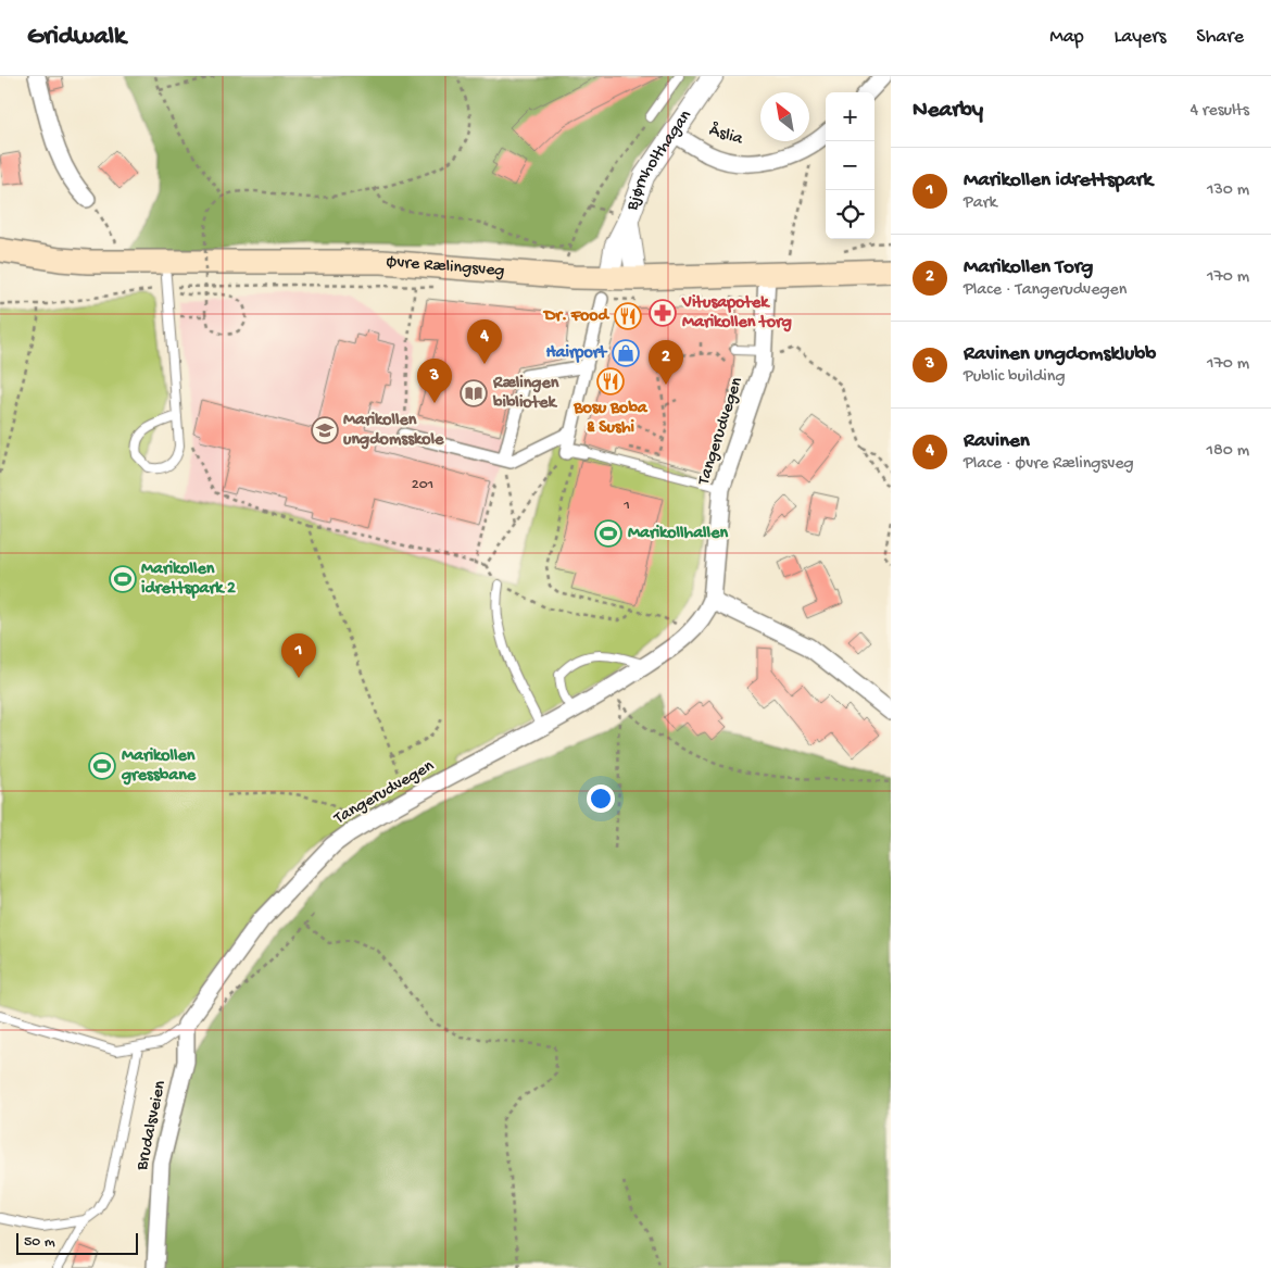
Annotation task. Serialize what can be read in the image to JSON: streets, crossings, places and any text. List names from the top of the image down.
{
  "streets": {
    "main road": ["Øvre Rælingsveg"],
    "street": [
      "Åslia",
      "Bjørnholthagan",
      "Tangerudvegen",
      "Brudalsveien"
    ]
  },
  "crossings": [
    ["Åslia", "Bjørnholthagan"],
    ["Bjørnholthagan", "Øvre Rælingsveg"],
    ["Øvre Rælingsveg", "Tangerudvegen"],
    ["Tangerudvegen", "Brudalsveien"]
  ],
  "places": {
    "pharmacy": ["Vitusapotek Marikollen torg"],
    "restaurant": ["Dr. Food", "Bosu Boba & Sushi"],
    "shop": ["Hairport"],
    "library": ["Rælingen bibliotek"],
    "school or university": ["Marikollen ungdomsskole"],
    "sports": ["Marikollhallen", "Marikollen idrettspark 2", "Marikollen gressbane"]
  },
  "house_numbers": ["201", "1"],
  "scale_bar": "50 m",
  "north": "top left",
  "page": {
    "header": "Gridwalk",
    "nav": ["Map", "Layers", "Share"],
    "heading": ["Nearby", "4 results"],
    "map_buttons": ["+", "−"],
    "list": [
      {
        "mark": "1",
        "name": "Marikollen idrettspark",
        "note": "Park",
        "value": "130 m"
      },
      {
        "mark": "2",
        "name": "Marikollen Torg",
        "note": "Place · Tangerudvegen",
        "value": "170 m"
      },
      {
        "mark": "3",
        "name": "Ravinen ungdomsklubb",
        "note": "Public building",
        "value": "170 m"
      },
      {
        "mark": "4",
        "name": "Ravinen",
        "note": "Place · Øvre Rælingsveg",
        "value": "180 m"
      }
    ],
    "pins": [
      "4",
      "2",
      "3",
      "1"
    ],
    "scale": "50 m"
  }
}
